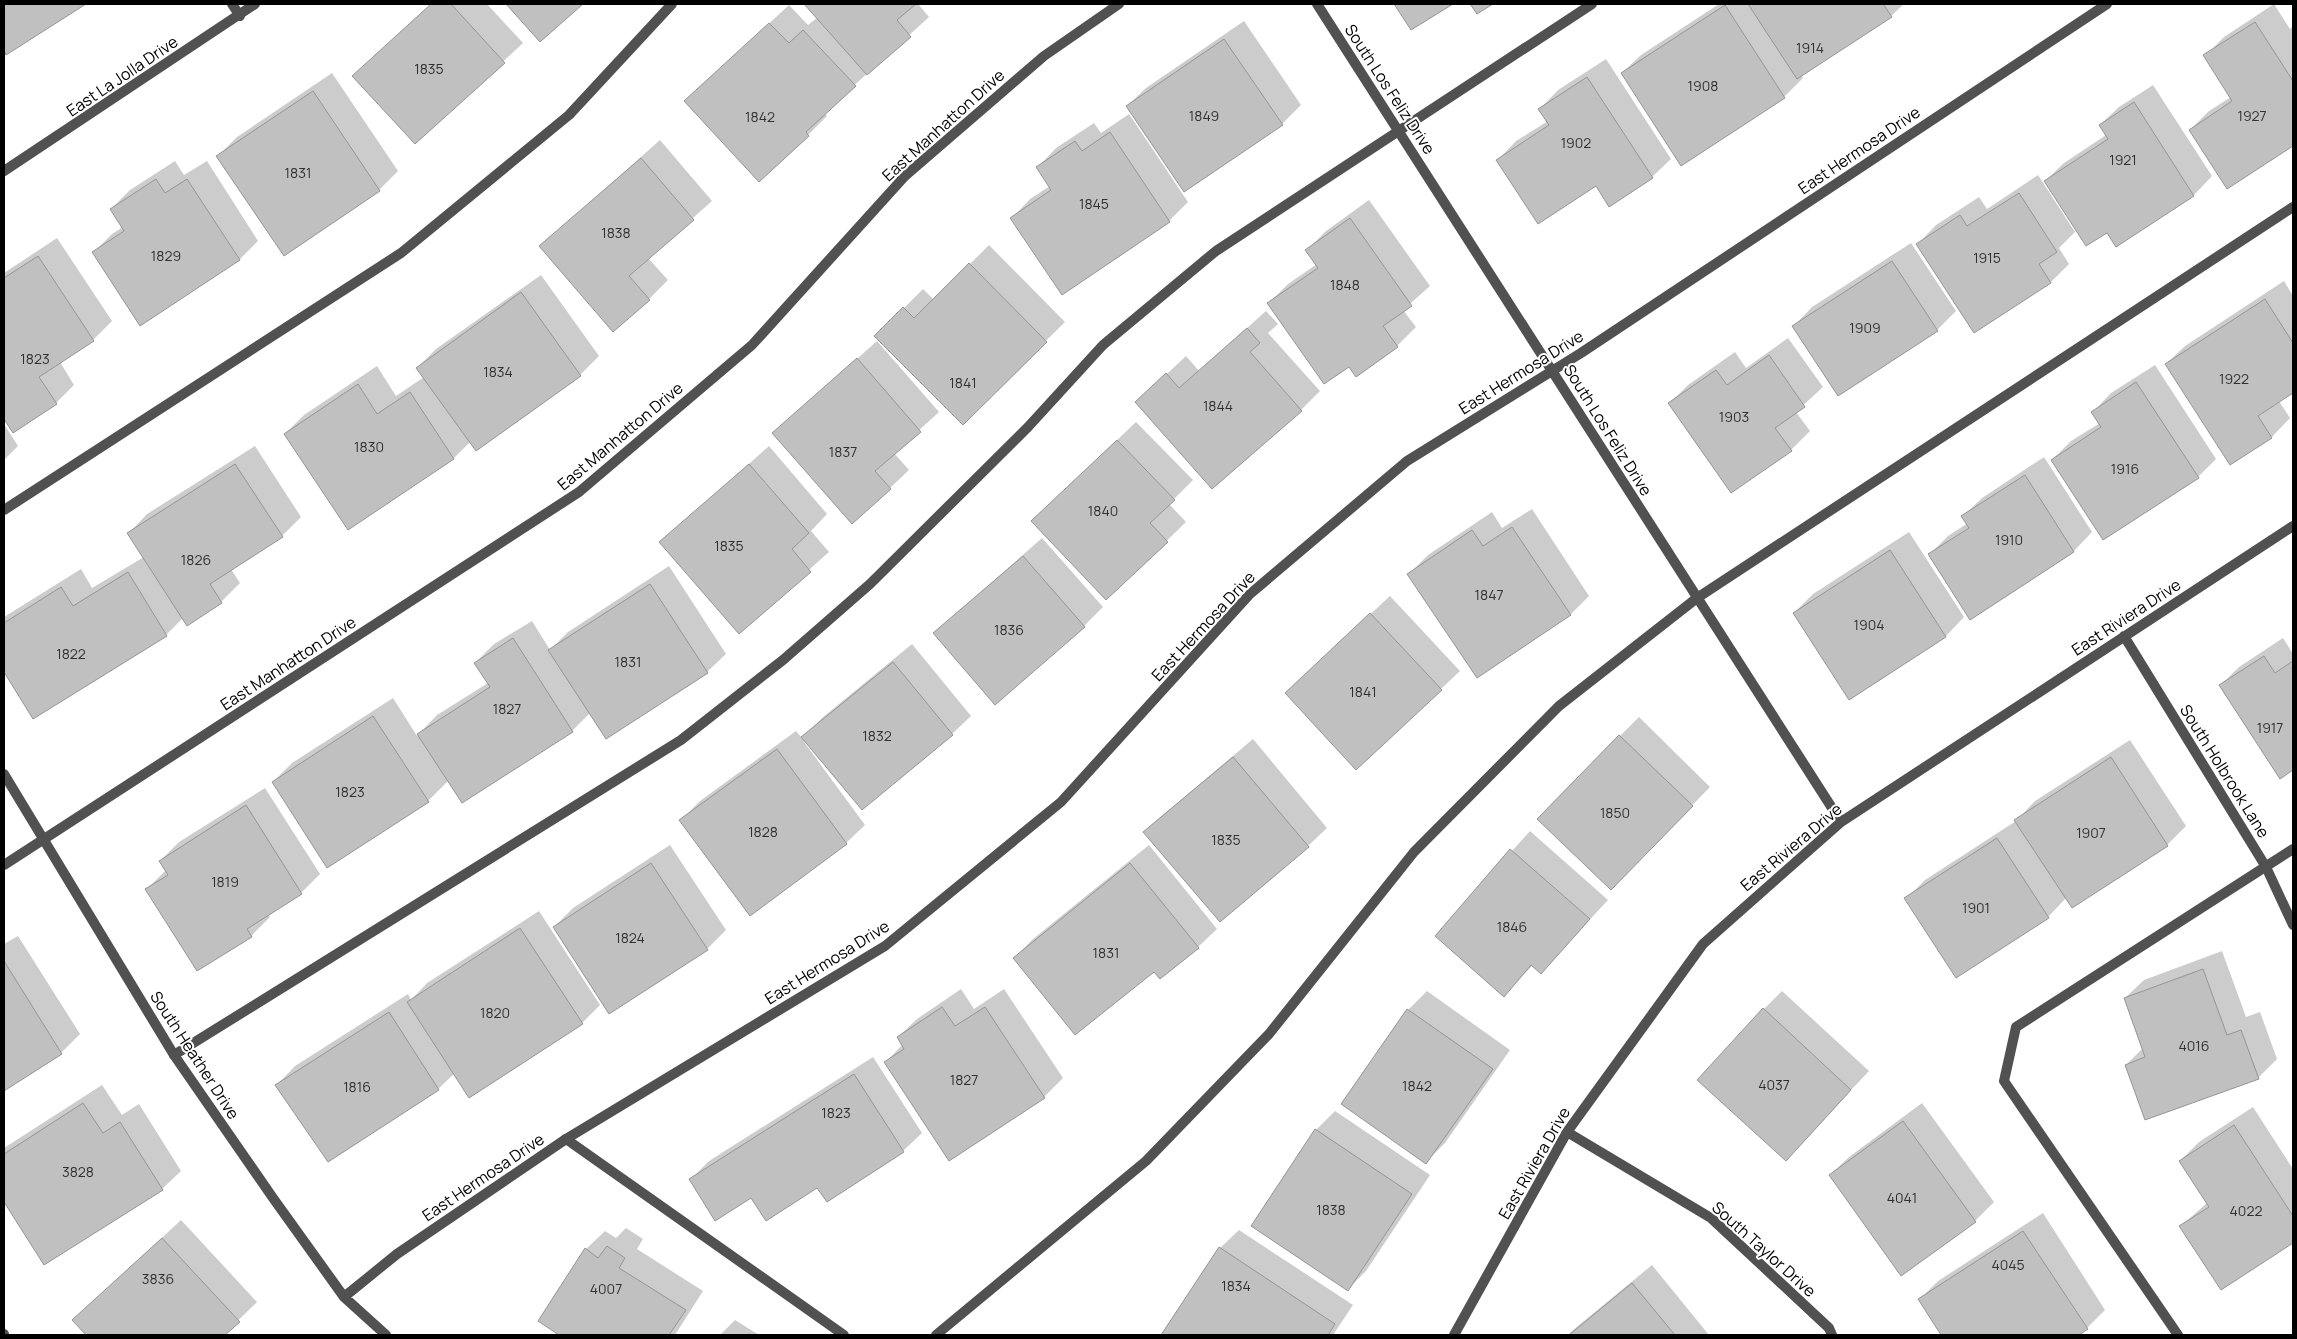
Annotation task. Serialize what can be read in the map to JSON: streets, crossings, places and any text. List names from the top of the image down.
{
  "streets": {
    "street": [
      "East La Jolla Drive",
      "South Los Feliz Drive",
      "East Manhatton Drive",
      "East Hermosa Drive",
      "East Riviera Drive",
      "South Holbrook Lane",
      "South Heather Drive",
      "South Taylor Drive"
    ]
  },
  "crossings": [
    ["South Los Feliz Drive", "East Hermosa Drive"],
    ["South Los Feliz Drive", "East Riviera Drive"],
    ["East Manhatton Drive", "South Heather Drive"],
    ["East Hermosa Drive", "South Heather Drive"],
    ["East Riviera Drive", "South Holbrook Lane"],
    ["East Riviera Drive", "South Taylor Drive"]
  ],
  "house_numbers": [
    "1914",
    "1835",
    "1908",
    "1849",
    "1927",
    "1842",
    "1902",
    "1921",
    "1831",
    "1845",
    "1838",
    "1829",
    "1915",
    "1848",
    "1909",
    "1823",
    "1834",
    "1922",
    "1841",
    "1844",
    "1903",
    "1830",
    "1837",
    "1916",
    "1840",
    "1910",
    "1835",
    "1826",
    "1847",
    "1904",
    "1836",
    "1822",
    "1831",
    "1841",
    "1827",
    "1917",
    "1832",
    "1823",
    "1850",
    "1828",
    "1907",
    "1835",
    "1819",
    "1901",
    "1846",
    "1824",
    "1831",
    "1820",
    "4016",
    "1827",
    "4037",
    "1842",
    "1816",
    "1823",
    "3828",
    "4041",
    "1838",
    "4022",
    "4045",
    "3836",
    "1834",
    "4007"
  ]
}
